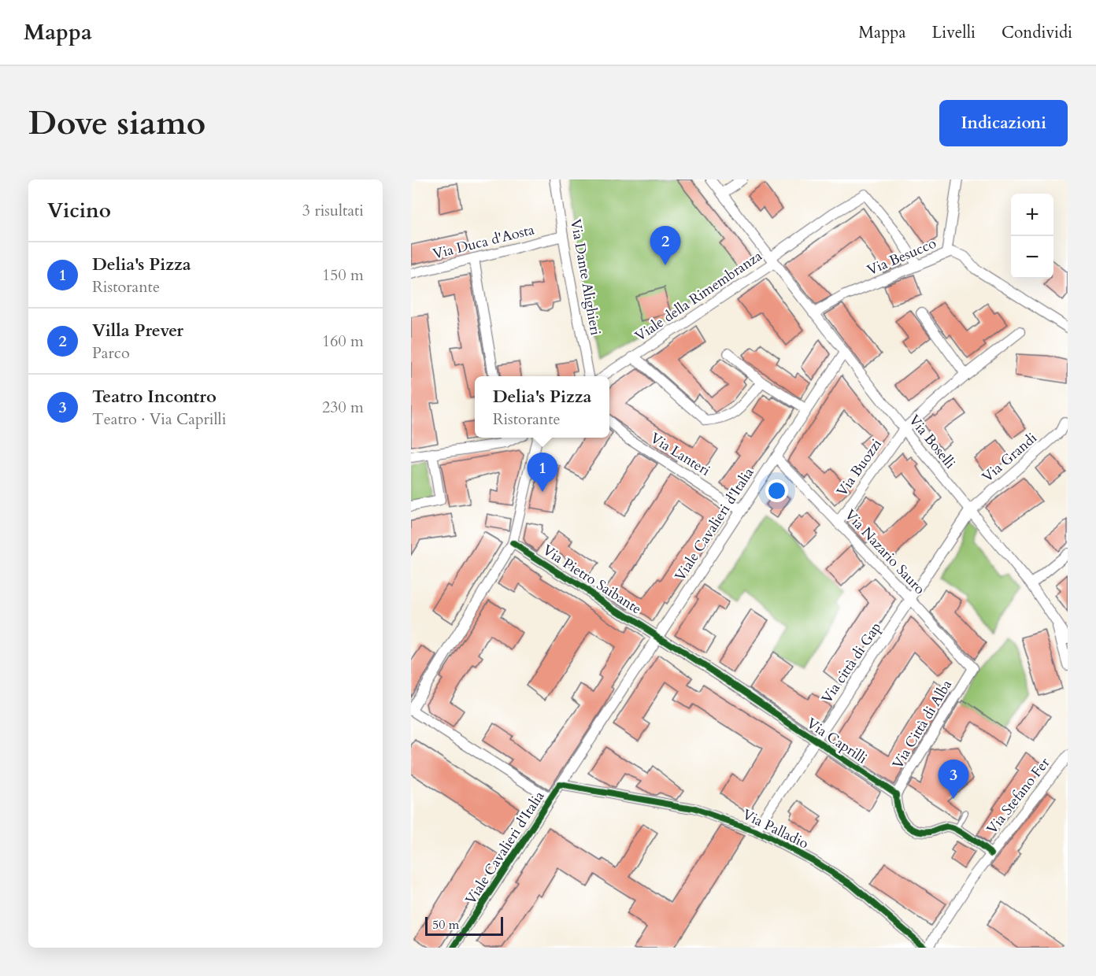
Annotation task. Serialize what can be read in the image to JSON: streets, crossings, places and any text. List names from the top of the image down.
{
  "streets": {
    "street": [
      "Via Duca d'Aosta",
      "Via Besucco",
      "Via Dante Alighieri",
      "Viale della Rimembranza",
      "Via Boselli",
      "Via Lanteri",
      "Via Grandi",
      "Via Buozzi",
      "Viale Cavalieri d'Italia",
      "Via Nazario Sauro",
      "Via Pietro Saibante",
      "Via città di Gap",
      "Via Città di Alba",
      "Via Caprilli",
      "Via Stefano Fer",
      "Via Palladio"
    ]
  },
  "crossings": [
    ["Via Duca d'Aosta", "Via Dante Alighieri"],
    ["Via Besucco", "Via Boselli"],
    ["Viale della Rimembranza", "Via Boselli"],
    ["Via Boselli", "Via Grandi"],
    ["Via Boselli", "Via Buozzi"],
    ["Via Boselli", "Viale Cavalieri d'Italia"],
    ["Via Boselli", "Via città di Gap"],
    ["Via Lanteri", "Viale Cavalieri d'Italia"],
    ["Via Grandi", "Via città di Gap"],
    ["Via Buozzi", "Via Nazario Sauro"],
    ["Viale Cavalieri d'Italia", "Via Nazario Sauro"],
    ["Viale Cavalieri d'Italia", "Via Pietro Saibante"],
    ["Viale Cavalieri d'Italia", "Via Caprilli"],
    ["Viale Cavalieri d'Italia", "Via Palladio"],
    ["Via Nazario Sauro", "Via città di Gap"],
    ["Via Nazario Sauro", "Via Città di Alba"],
    ["Via Pietro Saibante", "Via Caprilli"],
    ["Via città di Gap", "Via Caprilli"],
    ["Via città di Gap", "Via Palladio"],
    ["Via Città di Alba", "Via Caprilli"],
    ["Via Stefano Fer", "Via Palladio"]
  ],
  "scale_bar": "50 m",
  "page": {
    "header": "Mappa",
    "nav": ["Mappa", "Livelli", "Condividi"],
    "buttons": "Indicazioni",
    "title": "Dove siamo",
    "heading": ["Vicino", "3 risultati"],
    "map_buttons": ["+", "−"],
    "pins": ["2", "1", "3"],
    "list": [
      {
        "mark": "1",
        "name": "Delia's Pizza",
        "note": "Ristorante",
        "value": "150 m"
      },
      {
        "mark": "2",
        "name": "Villa Prever",
        "note": "Parco",
        "value": "160 m"
      },
      {
        "mark": "3",
        "name": "Teatro Incontro",
        "note": "Teatro · Via Caprilli",
        "value": "230 m"
      }
    ],
    "popup": ["Delia's Pizza", "Ristorante"],
    "scale": "50 m"
  }
}
